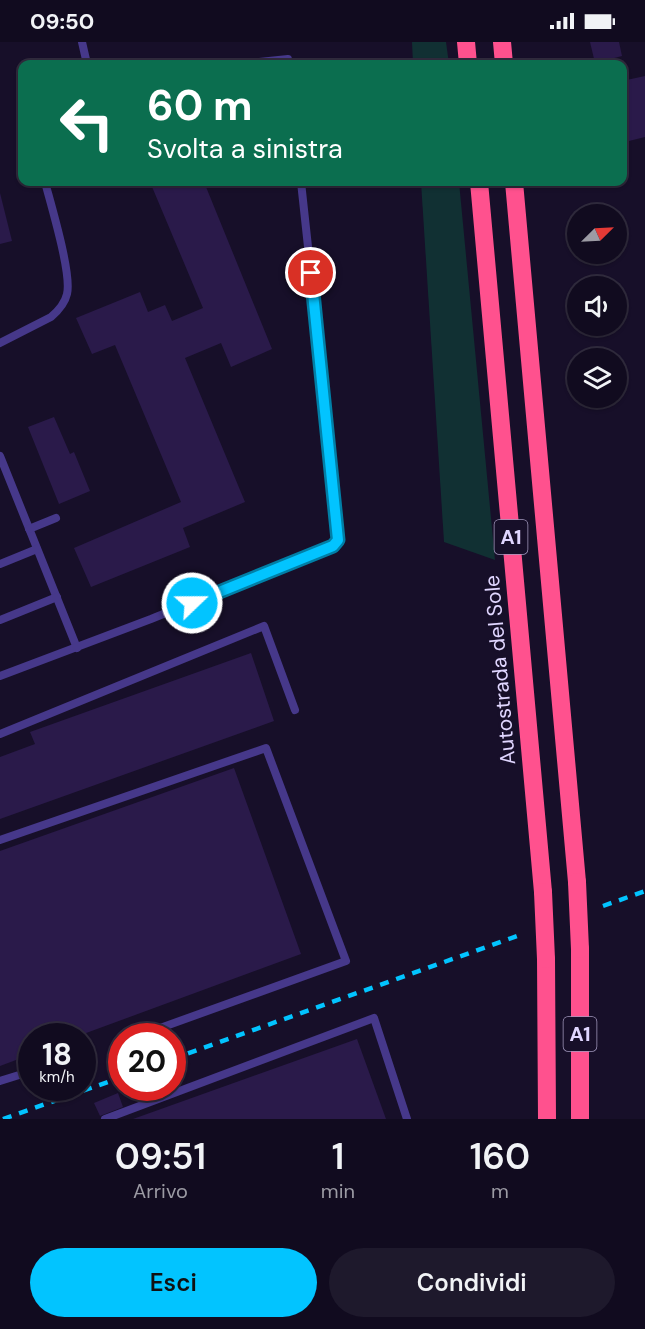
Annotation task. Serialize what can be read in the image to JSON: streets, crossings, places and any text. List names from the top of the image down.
{
  "streets": {
    "highway": ["A1", "Autostrada del Sole"]
  },
  "north": "top right",
  "page": {
    "status": "09:50",
    "turn": ["60 m", "Svolta a sinistra"],
    "speed": "18 km/h",
    "limit": "20",
    "eta": [
      "09:51",
      "Arrivo",
      "1",
      "min",
      "160",
      "m"
    ],
    "buttons": ["Esci", "Condividi"]
  }
}
